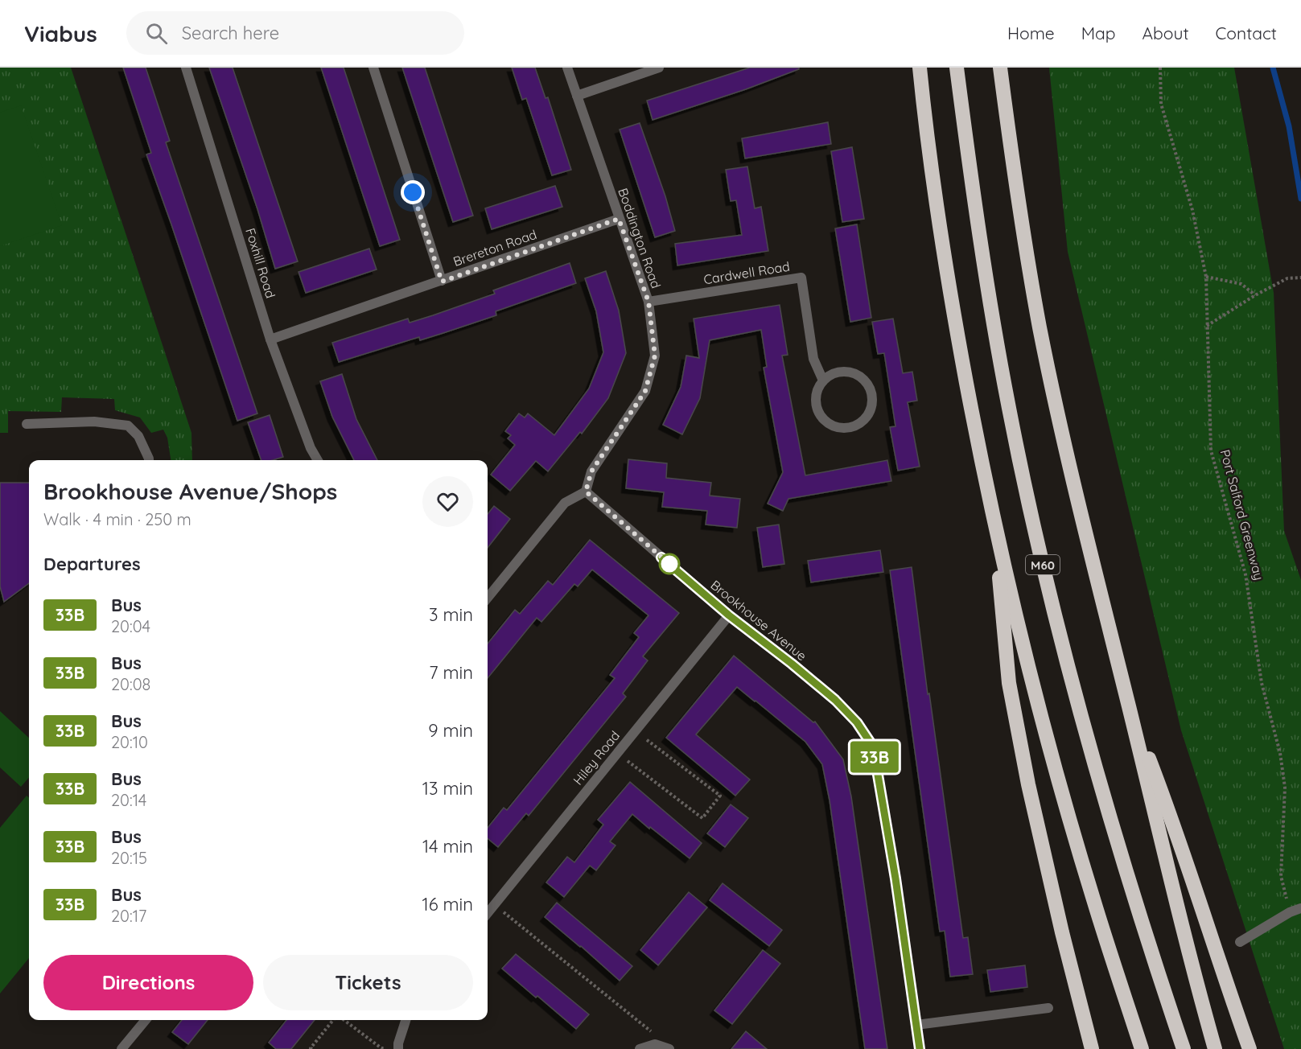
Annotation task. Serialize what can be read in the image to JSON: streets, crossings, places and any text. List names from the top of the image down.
{
  "streets": {
    "highway": ["M60"],
    "street": [
      "Boddington Road",
      "Brereton Road",
      "Foxhill Road",
      "Cardwell Road",
      "Brookhouse Avenue",
      "Hiley Road"
    ],
    "path": ["Port Salford Greenway"]
  },
  "crossings": [
    ["Boddington Road", "Brereton Road"],
    ["Boddington Road", "Cardwell Road"],
    ["Boddington Road", "Brookhouse Avenue"],
    ["Brereton Road", "Foxhill Road"],
    ["Brookhouse Avenue", "Hiley Road"]
  ],
  "lines": ["bus line 33B"],
  "page": {
    "header": "Viabus",
    "search": "Search here",
    "nav": [
      "Home",
      "Map",
      "About",
      "Contact"
    ],
    "on_map": "33B",
    "heading": [
      ["Brookhouse Avenue/Shops", "Walk · 4 min · 250 m"],
      "Departures"
    ],
    "list": [
      {
        "mark": "33B",
        "name": "Bus",
        "note": "20:04",
        "value": "3 min"
      },
      {
        "mark": "33B",
        "name": "Bus",
        "note": "20:08",
        "value": "7 min"
      },
      {
        "mark": "33B",
        "name": "Bus",
        "note": "20:10",
        "value": "9 min"
      },
      {
        "mark": "33B",
        "name": "Bus",
        "note": "20:14",
        "value": "13 min"
      },
      {
        "mark": "33B",
        "name": "Bus",
        "note": "20:15",
        "value": "14 min"
      },
      {
        "mark": "33B",
        "name": "Bus",
        "note": "20:17",
        "value": "16 min"
      }
    ],
    "buttons": ["Directions", "Tickets"]
  }
}
